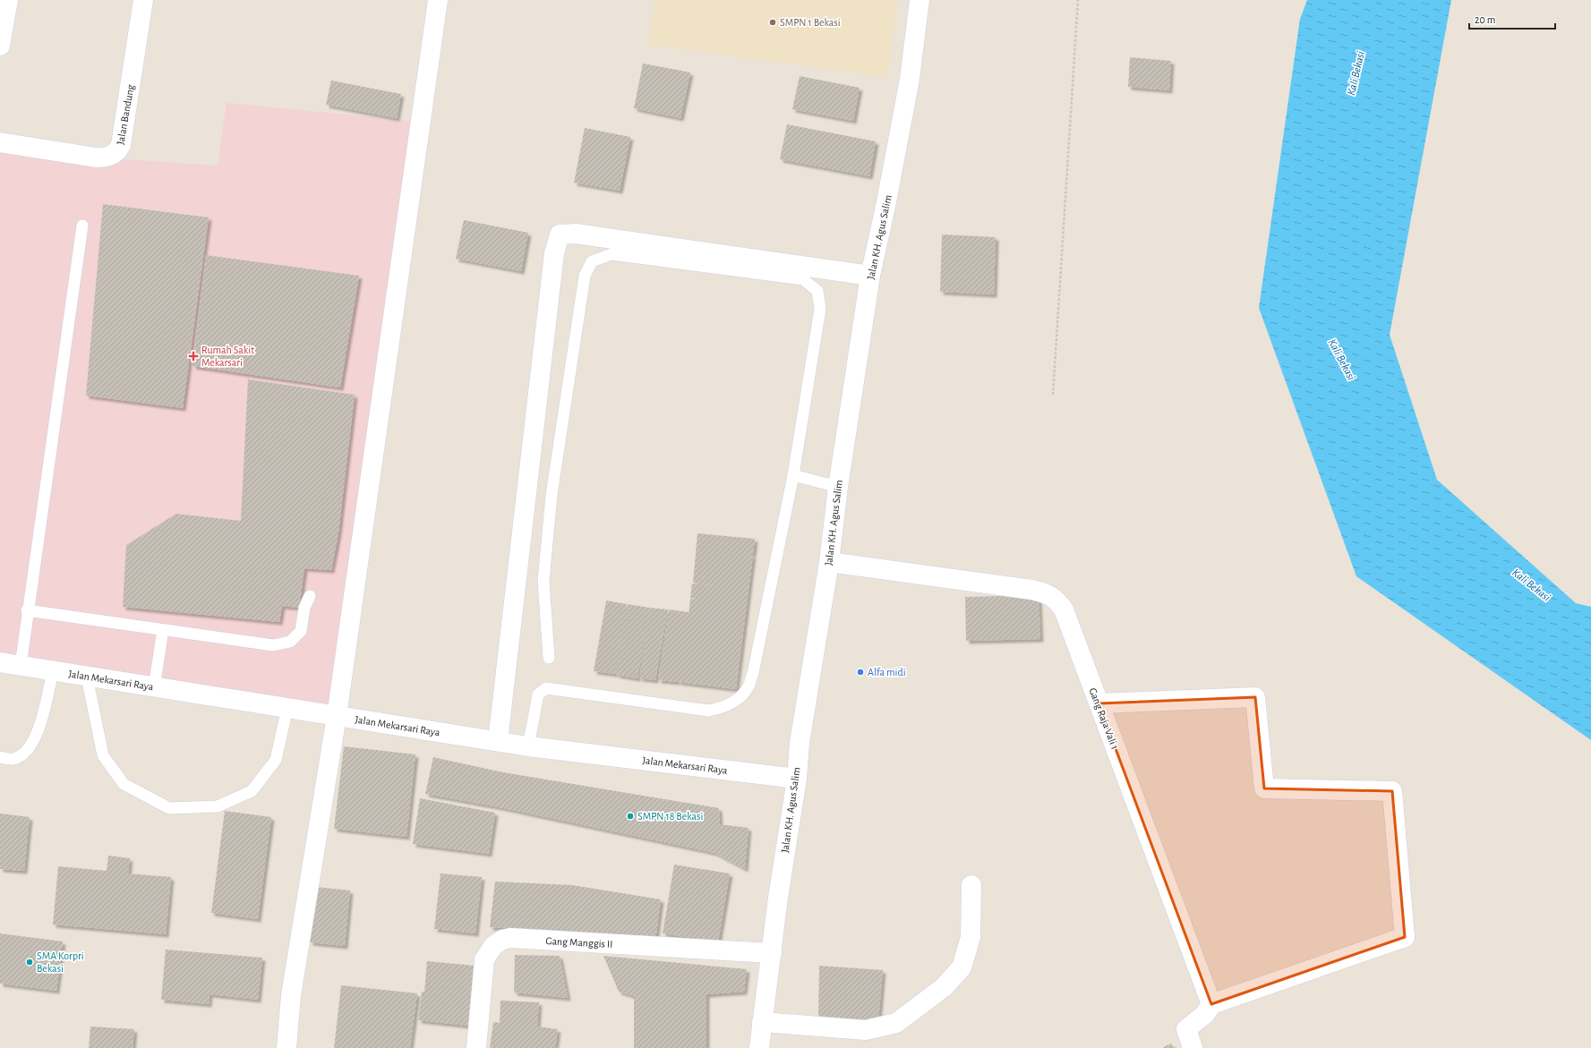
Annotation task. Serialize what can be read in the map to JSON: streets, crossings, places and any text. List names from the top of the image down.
{
  "streets": {
    "street": [
      "Jalan Bandung",
      "Jalan KH. Agus Salim",
      "Jalan Mekarsari Raya",
      "Gang Raja Vali 1",
      "Gang Manggis II"
    ]
  },
  "crossings": [
    ["Jalan KH. Agus Salim", "Jalan Mekarsari Raya"],
    ["Jalan KH. Agus Salim", "Gang Raja Vali 1"],
    ["Jalan KH. Agus Salim", "Gang Manggis II"]
  ],
  "water": ["Kali Bekasi"],
  "places": {
    "other": [
      "SMPN 1 Bekasi",
      "Alfa midi",
      "SMPN 18 Bekasi",
      "SMA Korpri Bekasi"
    ],
    "health": ["Rumah Sakit Mekarsari"]
  },
  "scale_bar": "20 m"
}
